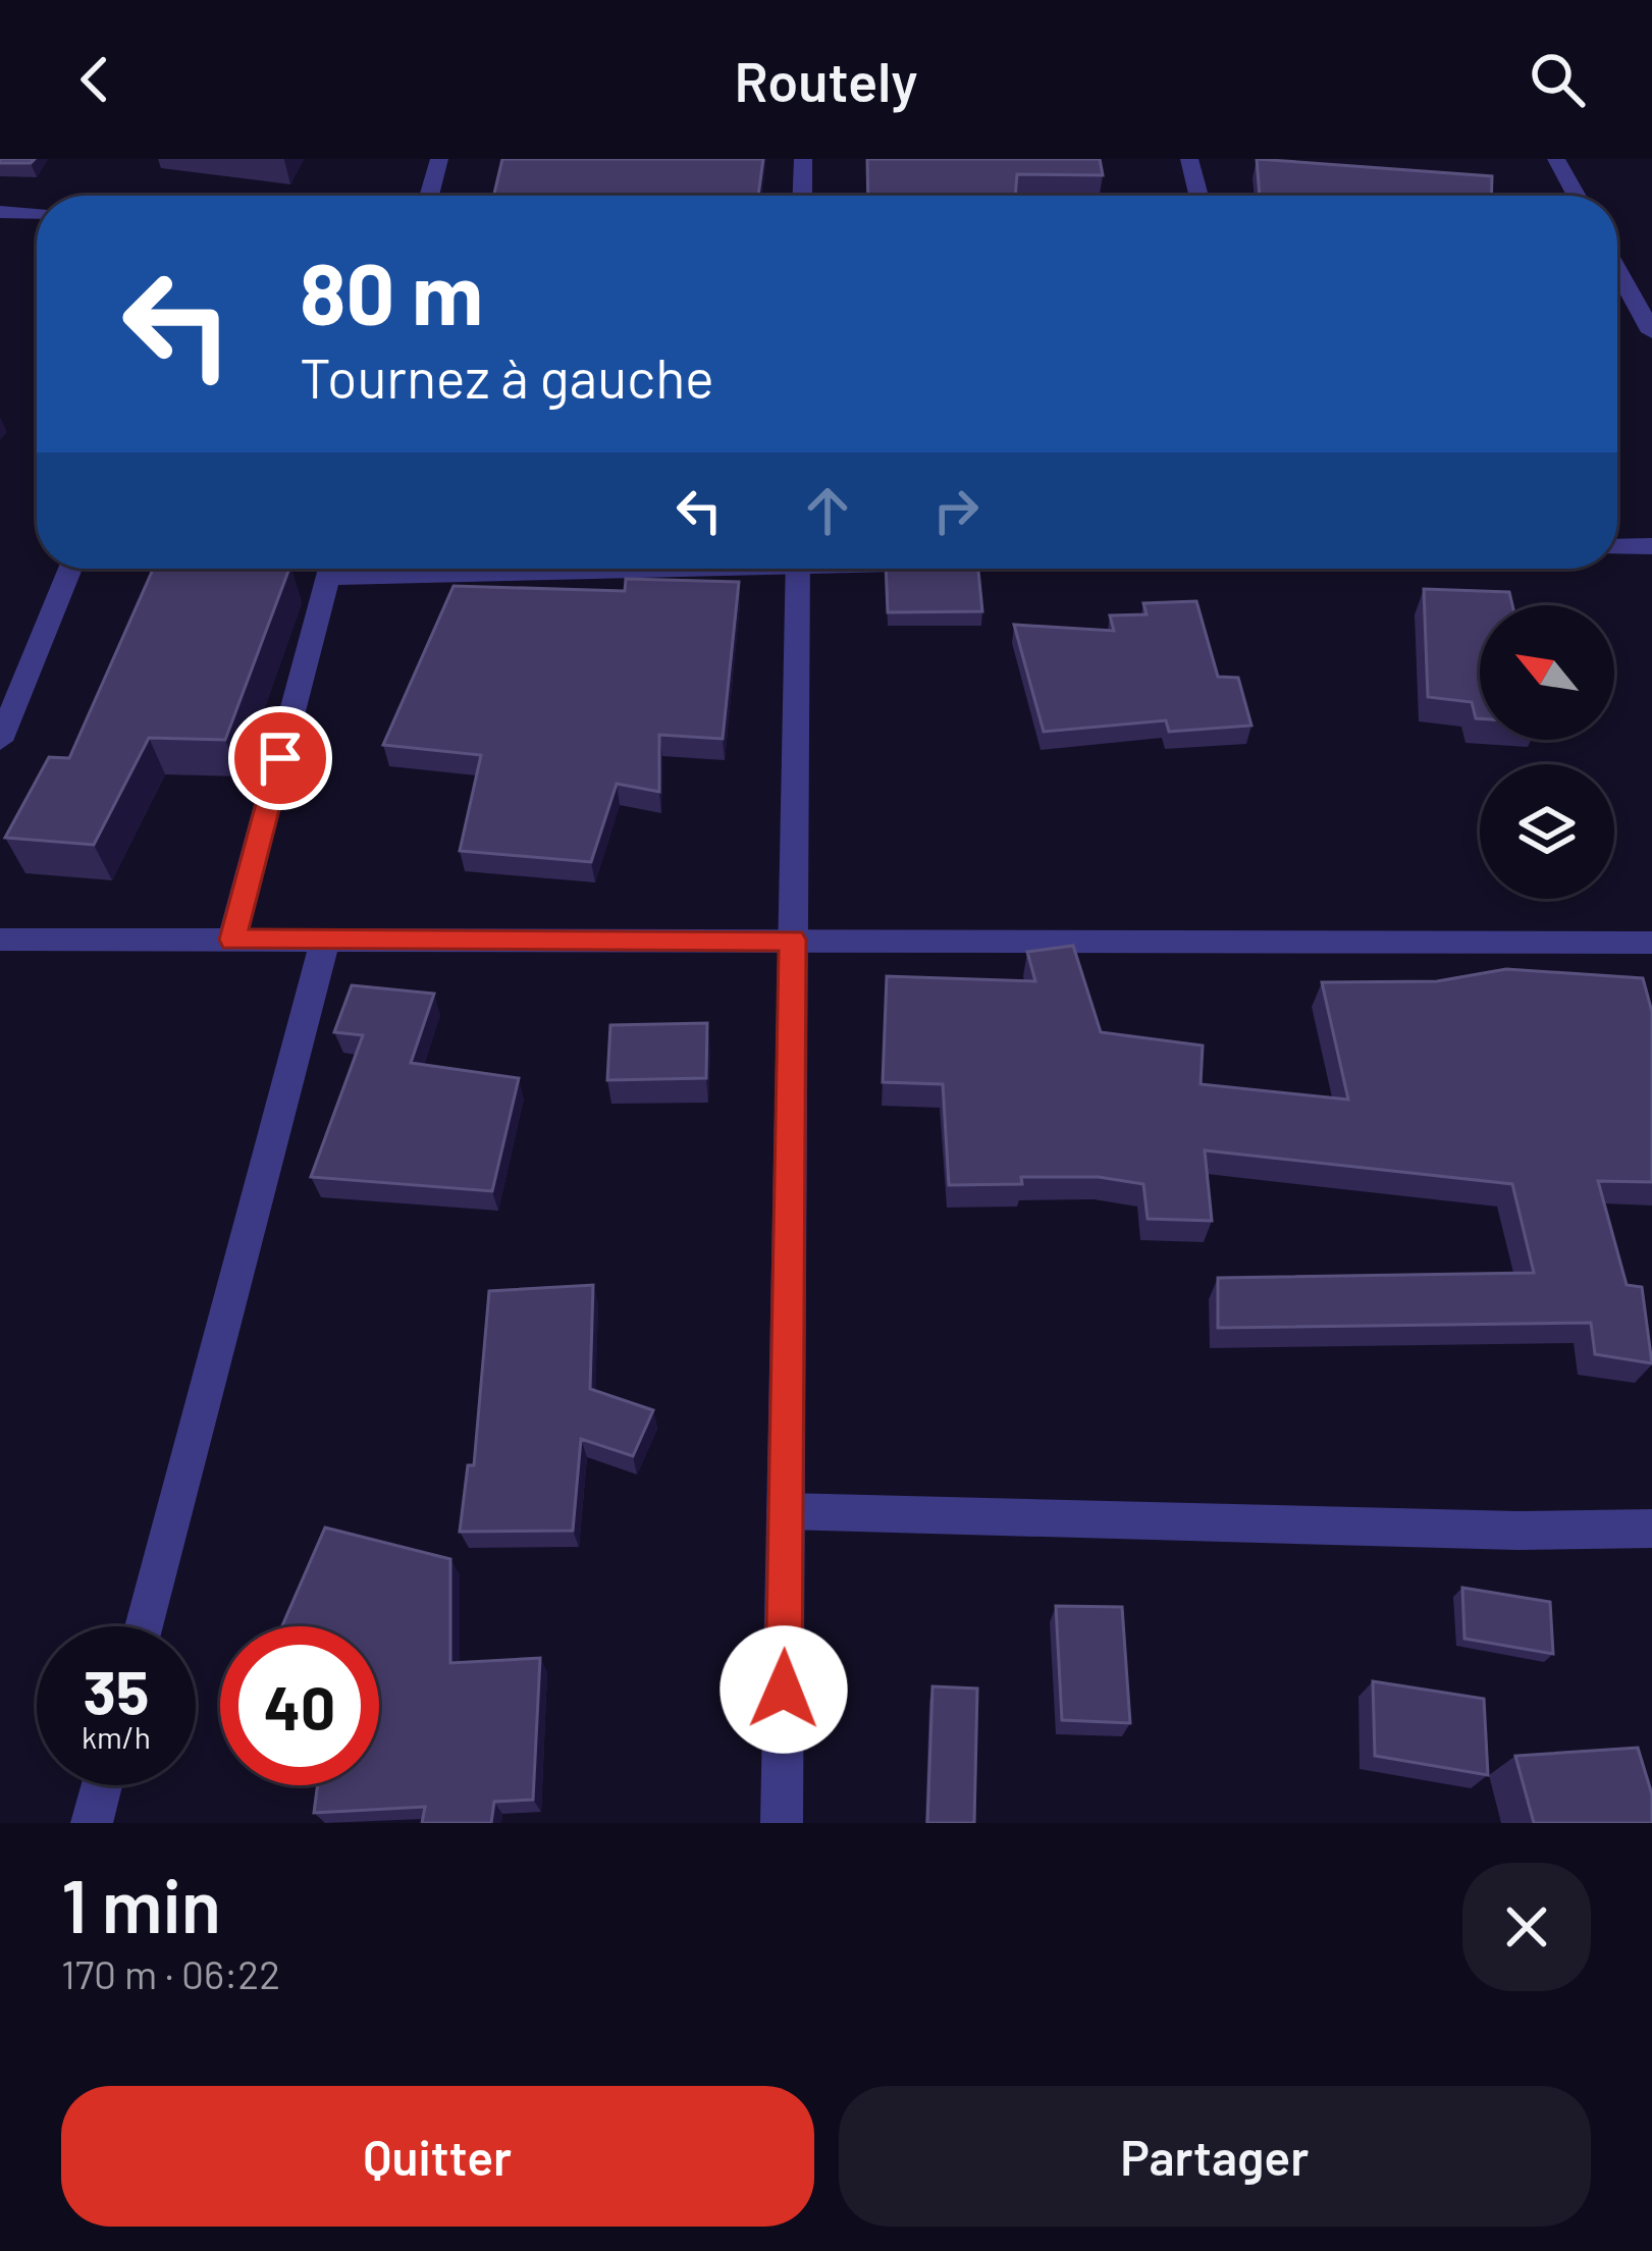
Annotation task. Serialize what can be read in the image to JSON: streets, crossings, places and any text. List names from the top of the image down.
{
  "north": "top left",
  "page": {
    "header": "Routely",
    "turn": ["80 m", "Tournez à gauche"],
    "speed": "35 km/h",
    "limit": "40",
    "heading": ["1 min", "170 m · 06:22"],
    "buttons": ["Quitter", "Partager"]
  }
}
